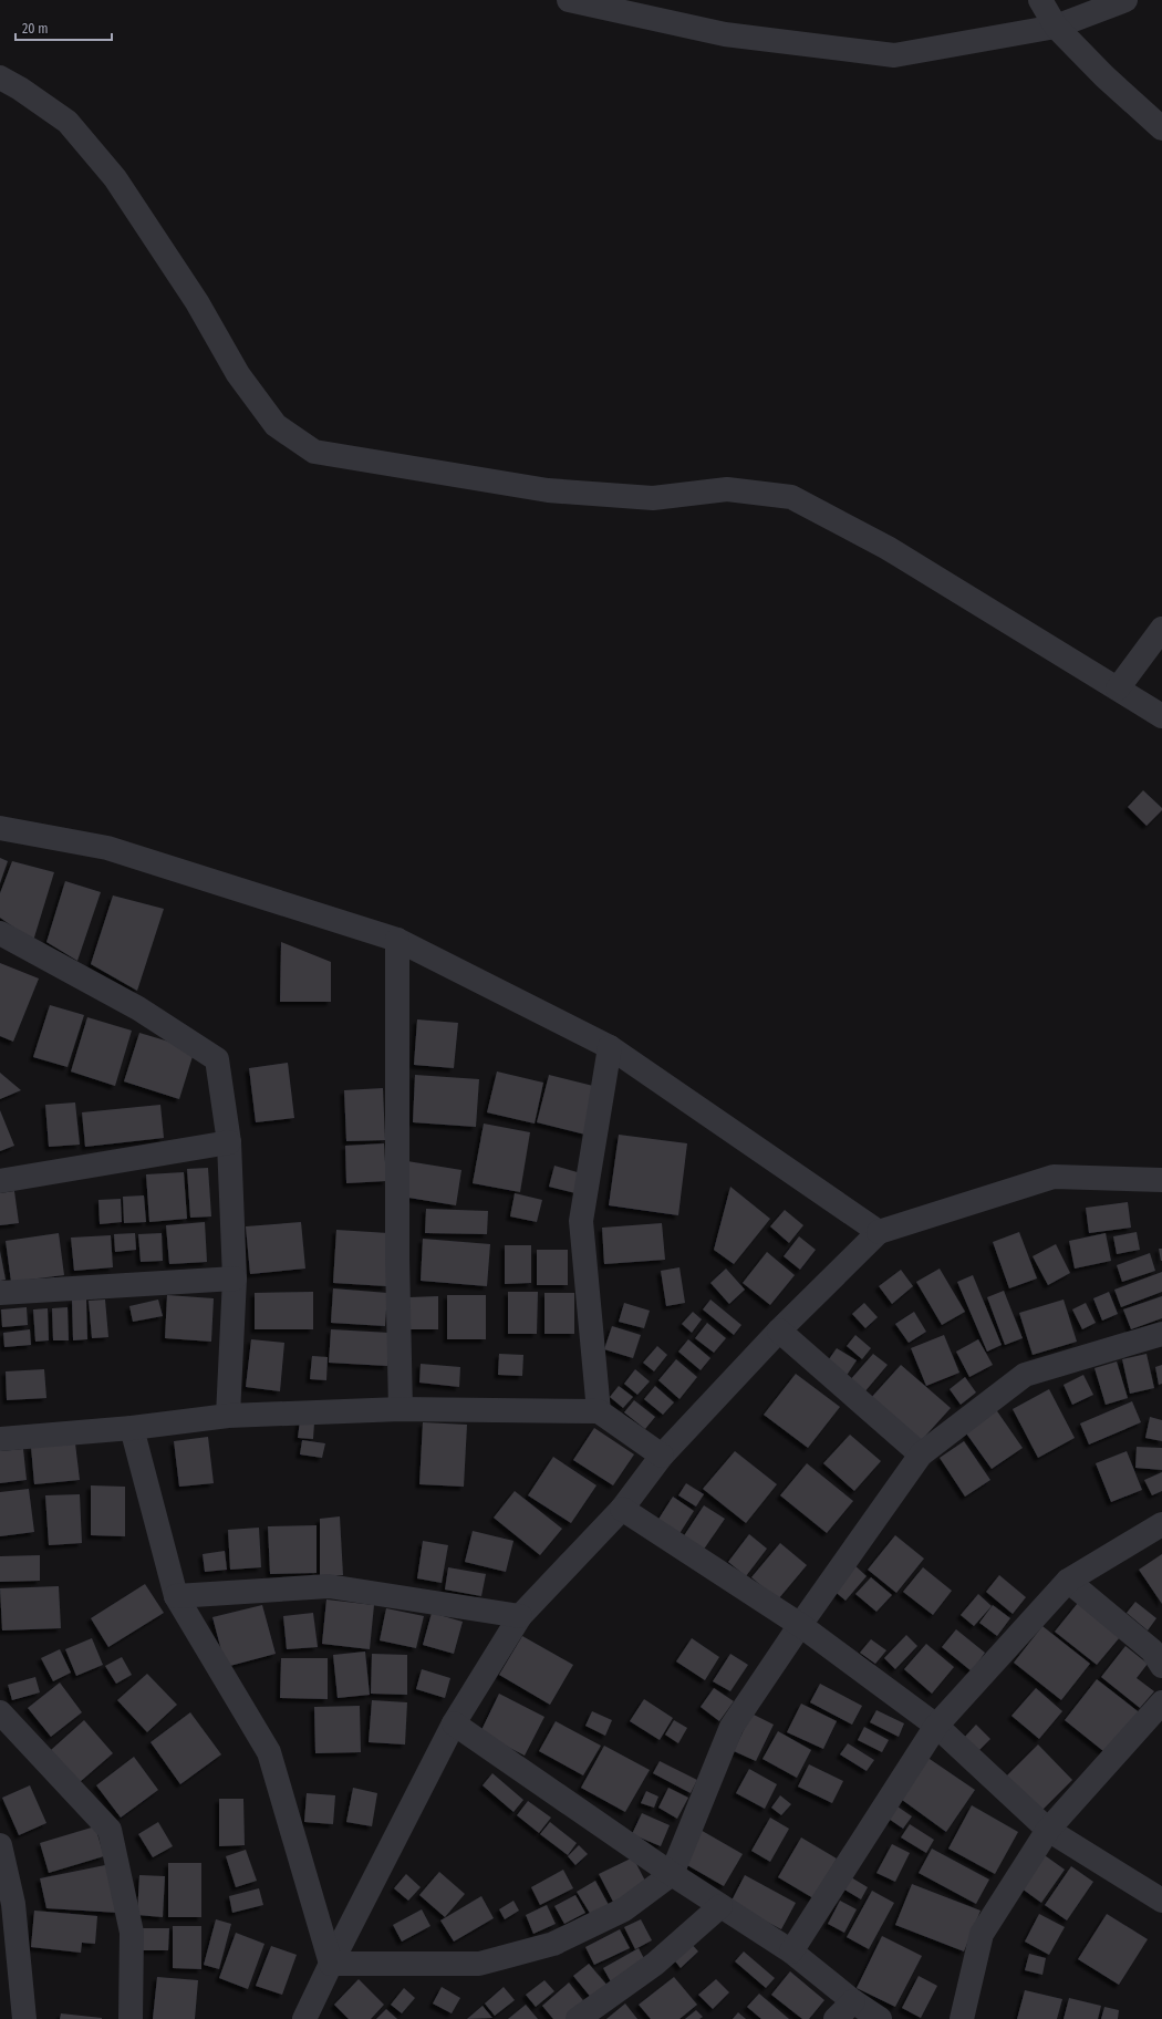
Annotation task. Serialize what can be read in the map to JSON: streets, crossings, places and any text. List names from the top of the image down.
{
  "scale_bar": "20 m"
}
